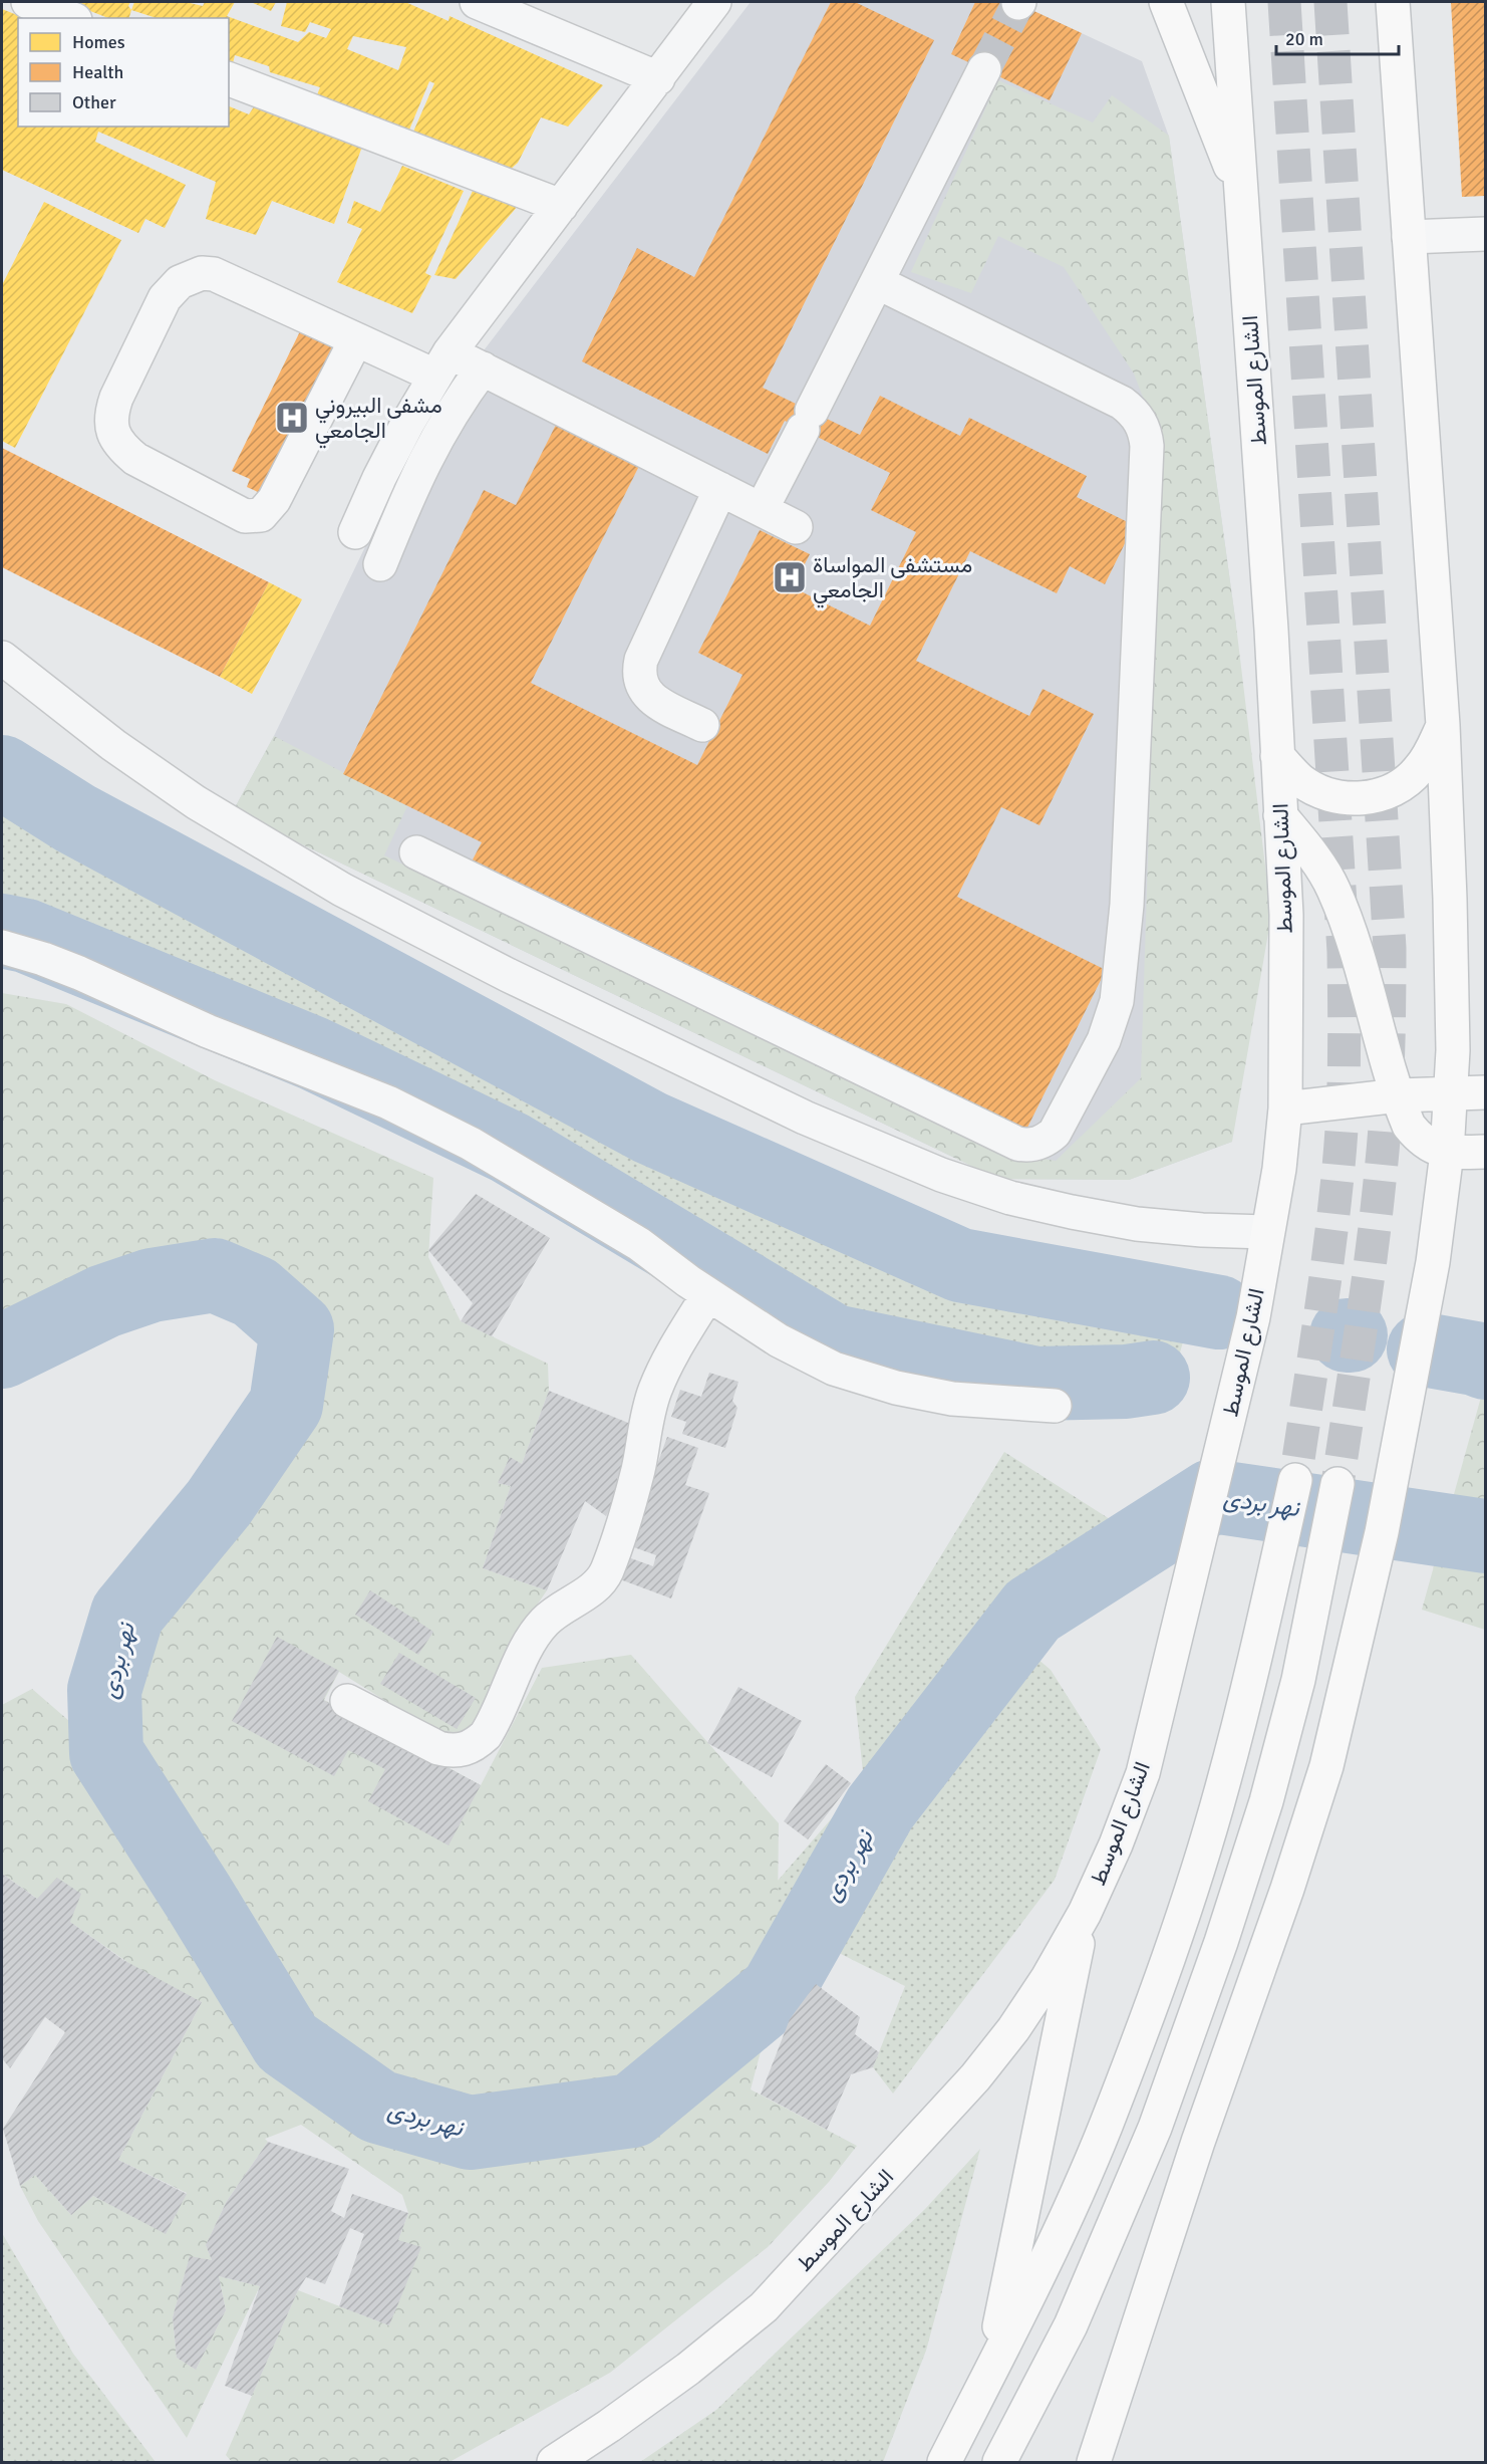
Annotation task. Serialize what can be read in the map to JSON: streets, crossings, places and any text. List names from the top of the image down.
{
  "streets": {
    "main road": ["الشارع الموسط"]
  },
  "water": ["نهر بردى"],
  "places": {
    "hospital": ["مشفى البيروني الجامعي", "مستشفى المواساة الجامعي"]
  },
  "legend": ["Homes", "Health", "Other"],
  "scale_bar": "20 m"
}
